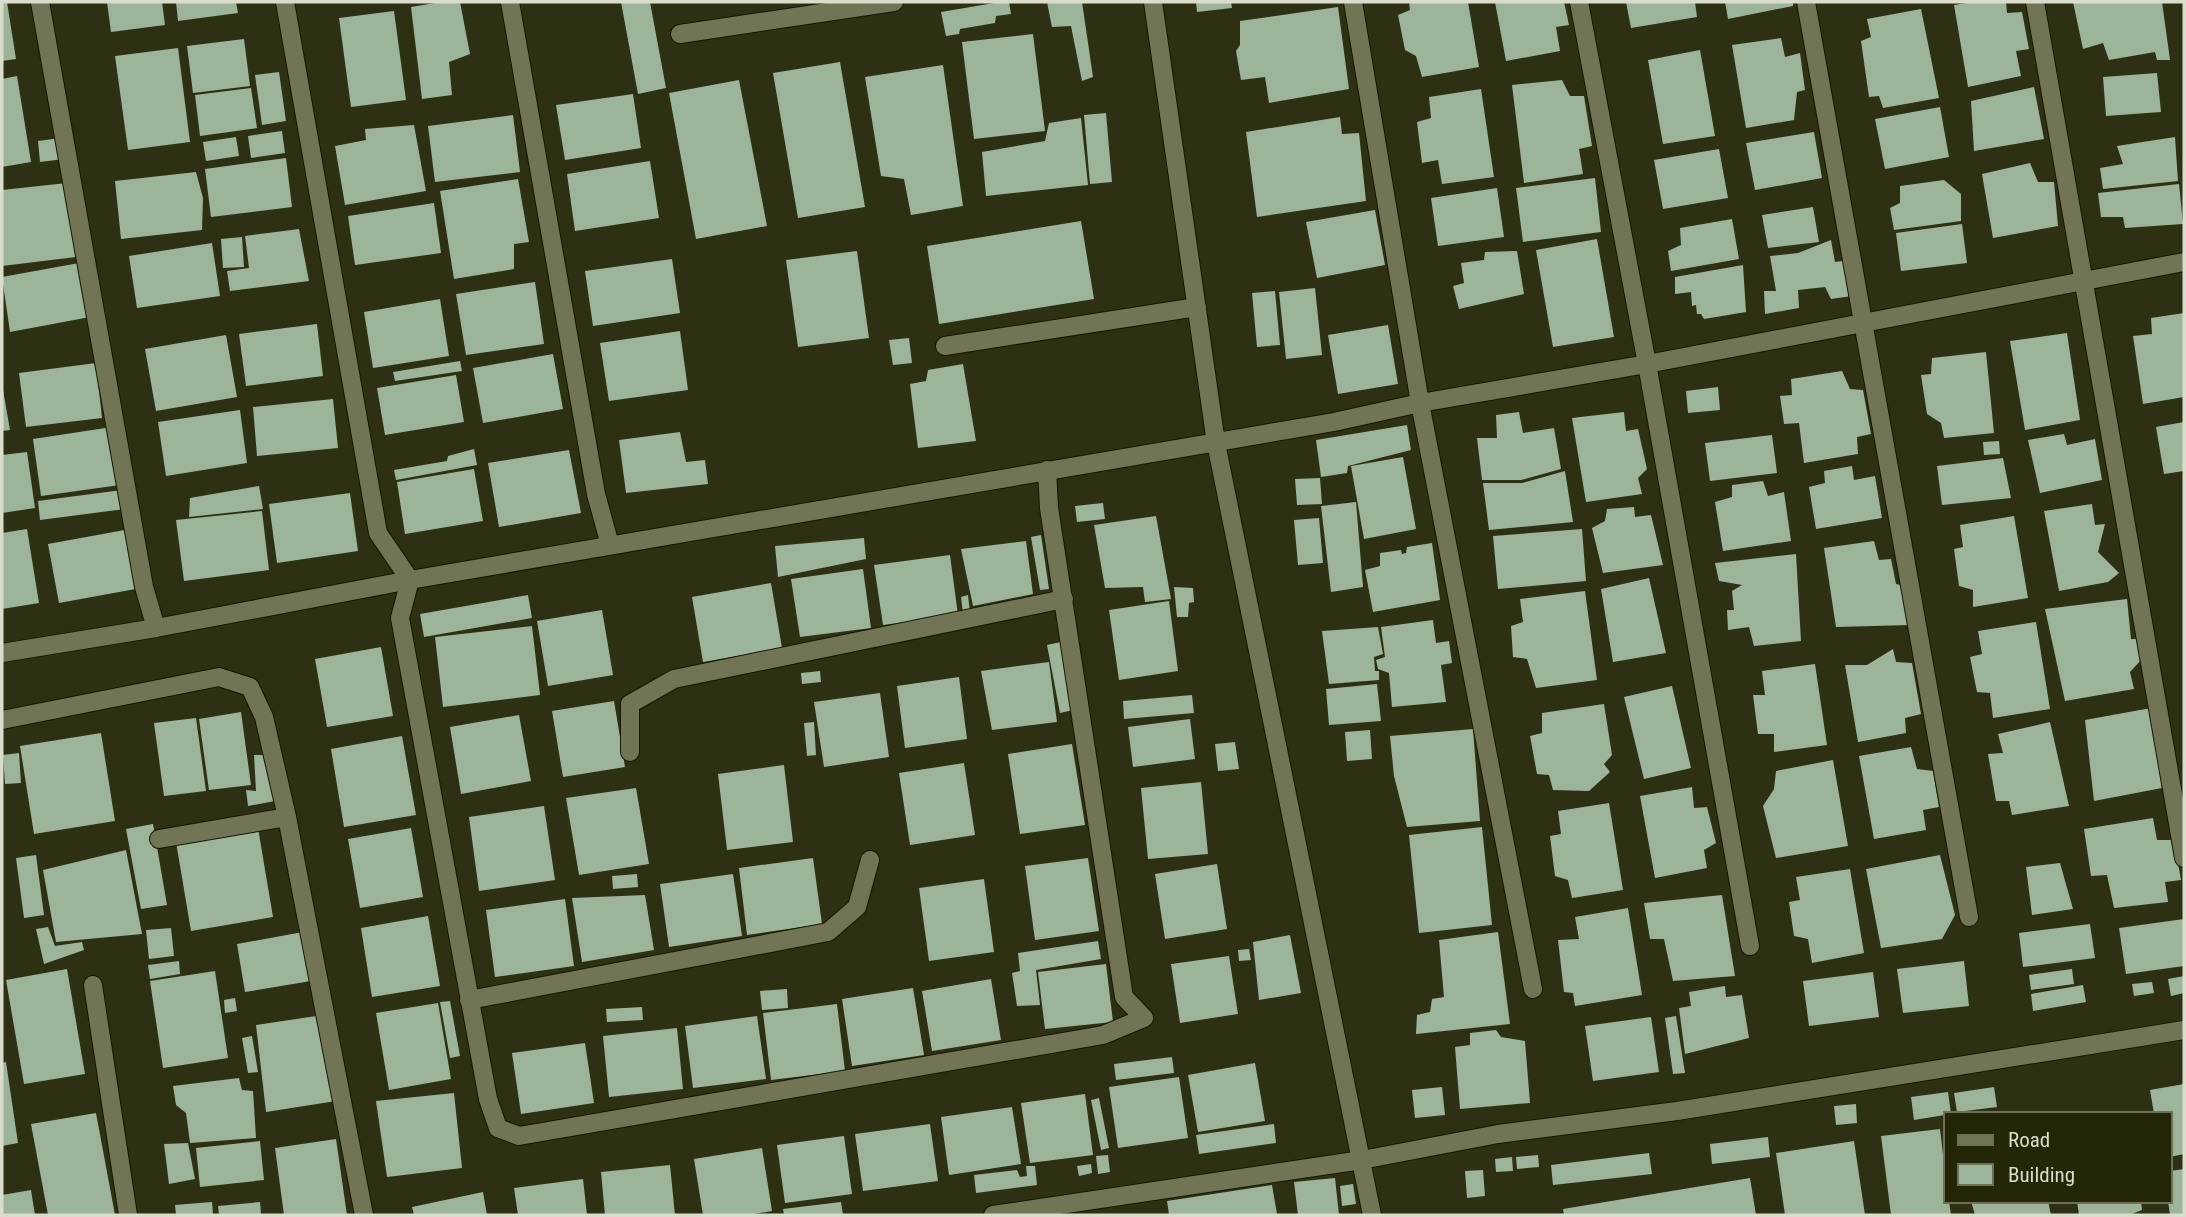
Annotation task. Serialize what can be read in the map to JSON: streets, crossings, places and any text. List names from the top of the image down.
{
  "legend": ["Road", "Building"]
}
